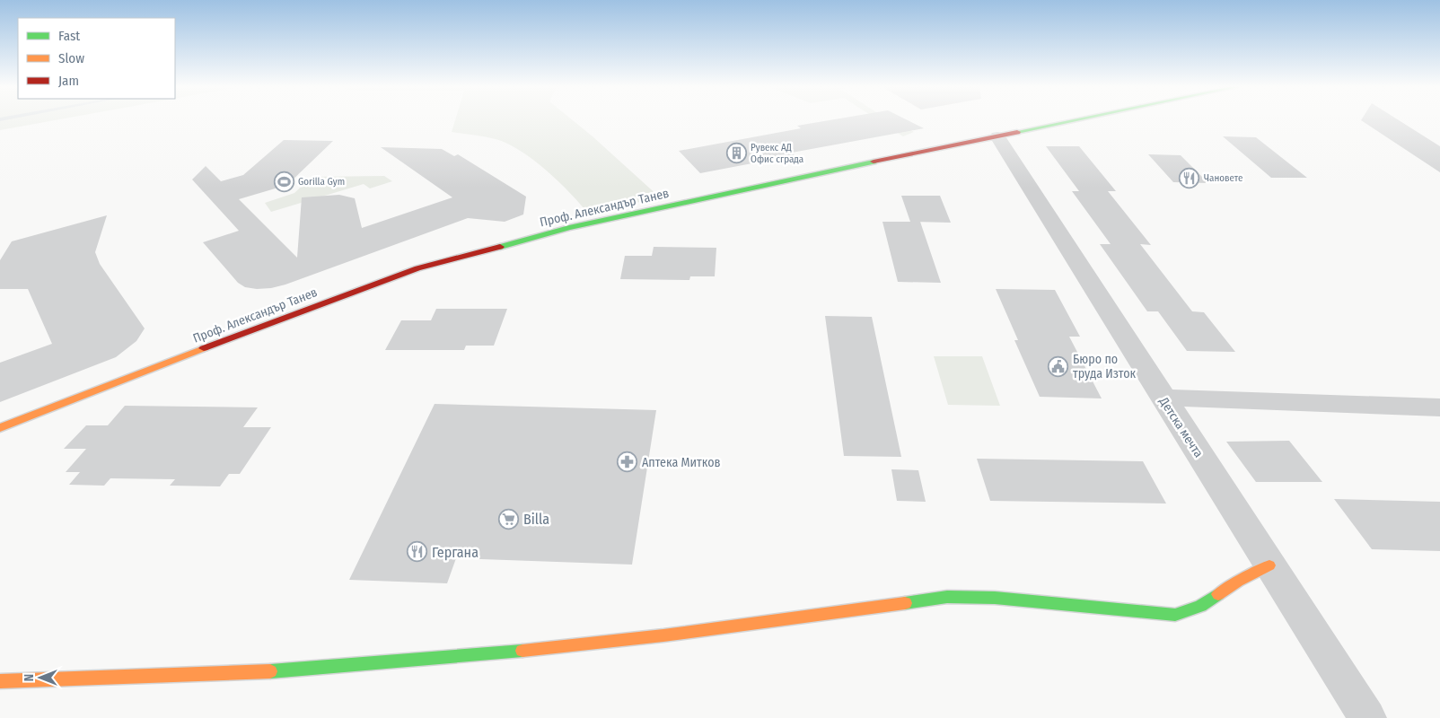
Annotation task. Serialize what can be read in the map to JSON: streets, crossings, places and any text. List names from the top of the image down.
{
  "streets": {
    "street": ["Проф. Александър Танев", "Детска мечта"]
  },
  "crossings": [
    ["Проф. Александър Танев", "Детска мечта"]
  ],
  "places": {
    "building": ["Рувекс АД Офис сграда"],
    "restaurant": ["Чановете", "Гергана"],
    "sports": ["Gorilla Gym"],
    "public building": ["Бюро по труда Изток"],
    "pharmacy": ["Аптека Митков"],
    "supermarket": ["Billa"]
  },
  "legend": ["Fast", "Slow", "Jam"],
  "north": "left"
}
